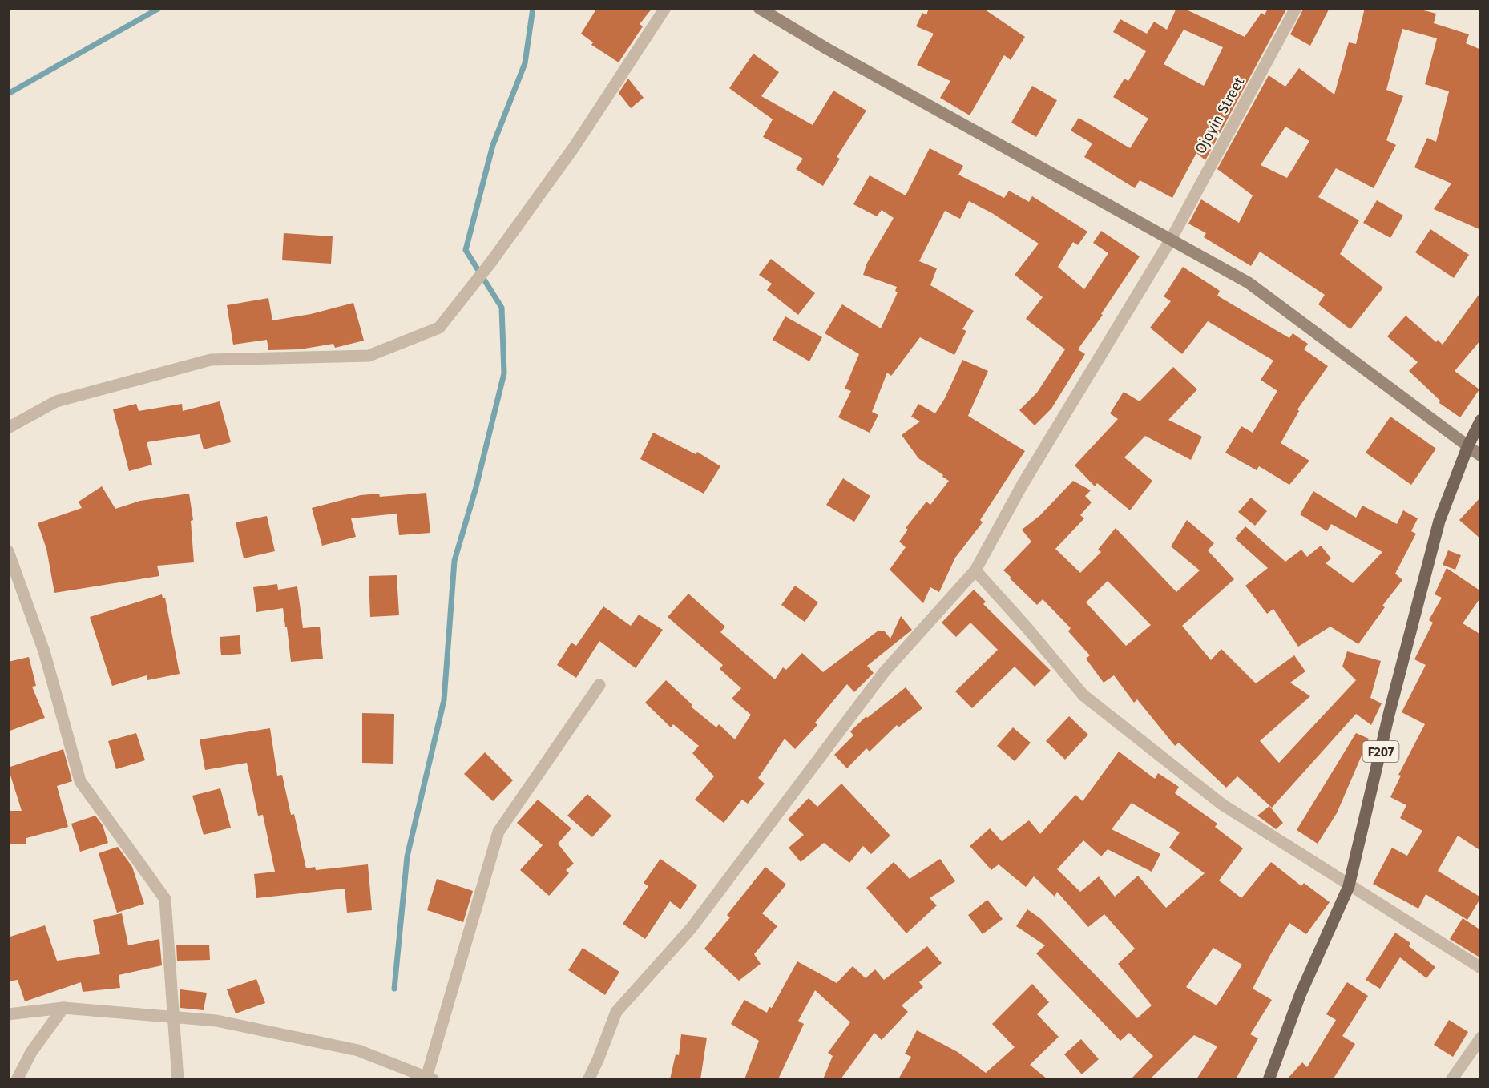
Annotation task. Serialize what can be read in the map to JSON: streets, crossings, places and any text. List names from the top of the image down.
{
  "streets": {
    "main road": ["F207"],
    "street": ["Ojoyin Street"]
  }
}
